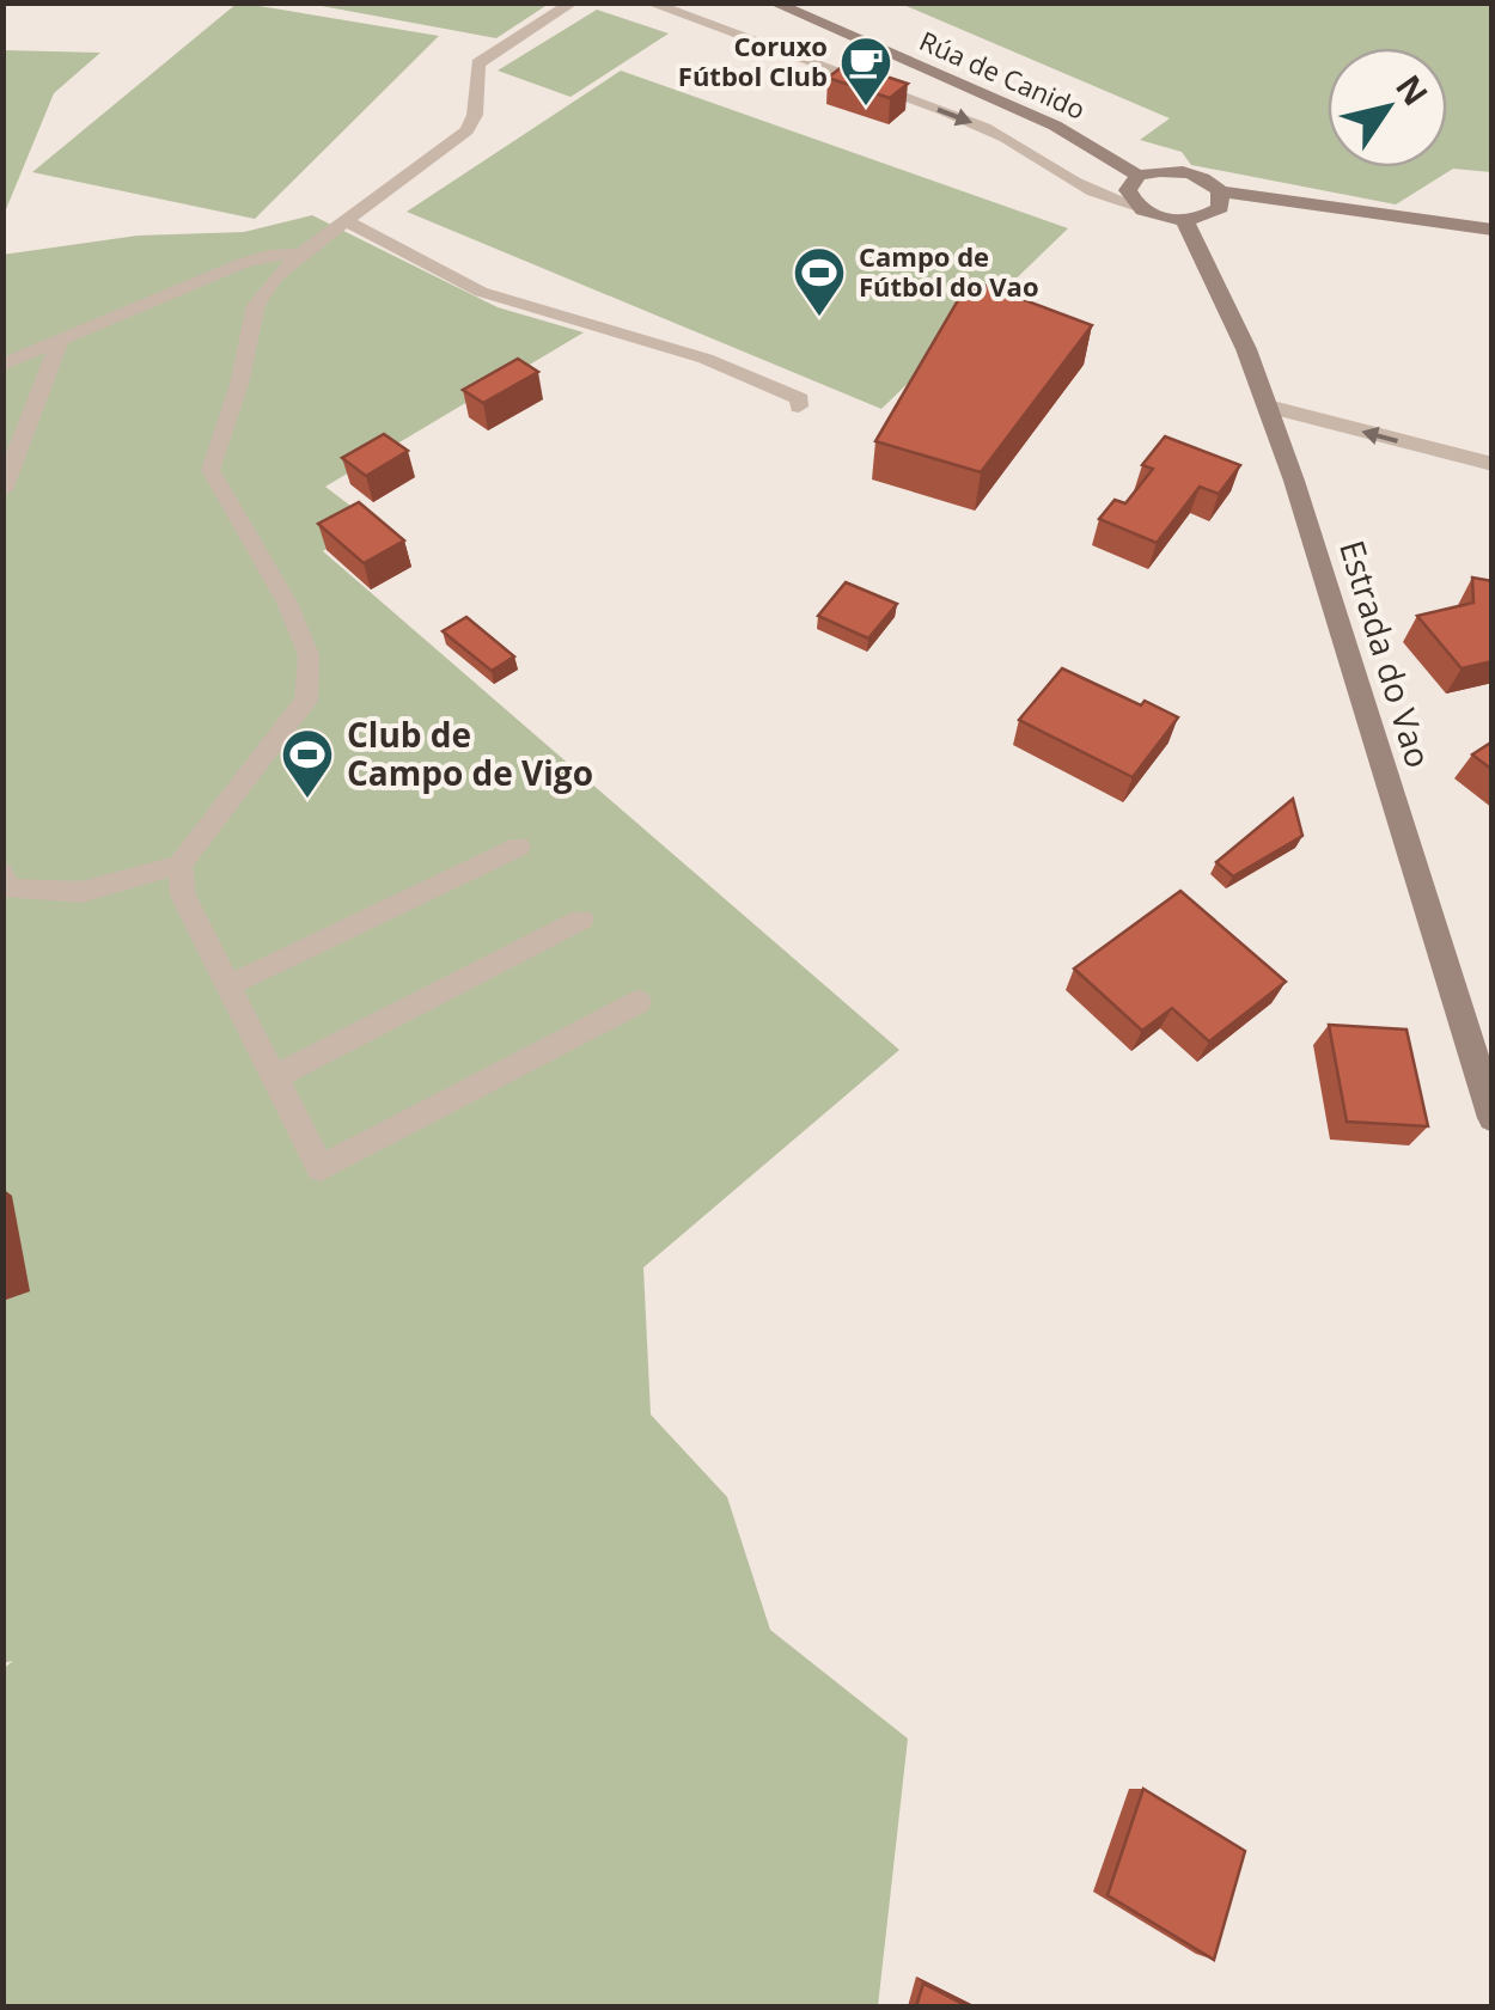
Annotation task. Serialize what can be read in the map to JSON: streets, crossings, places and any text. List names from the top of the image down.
{
  "streets": {
    "main road": ["Rúa de Canido", "Estrada do Vao"]
  },
  "places": {
    "cafe": ["Coruxo Fútbol Club"],
    "sports": ["Campo de Fútbol do Vao", "Club de Campo de Vigo"]
  },
  "north": "top right"
}
